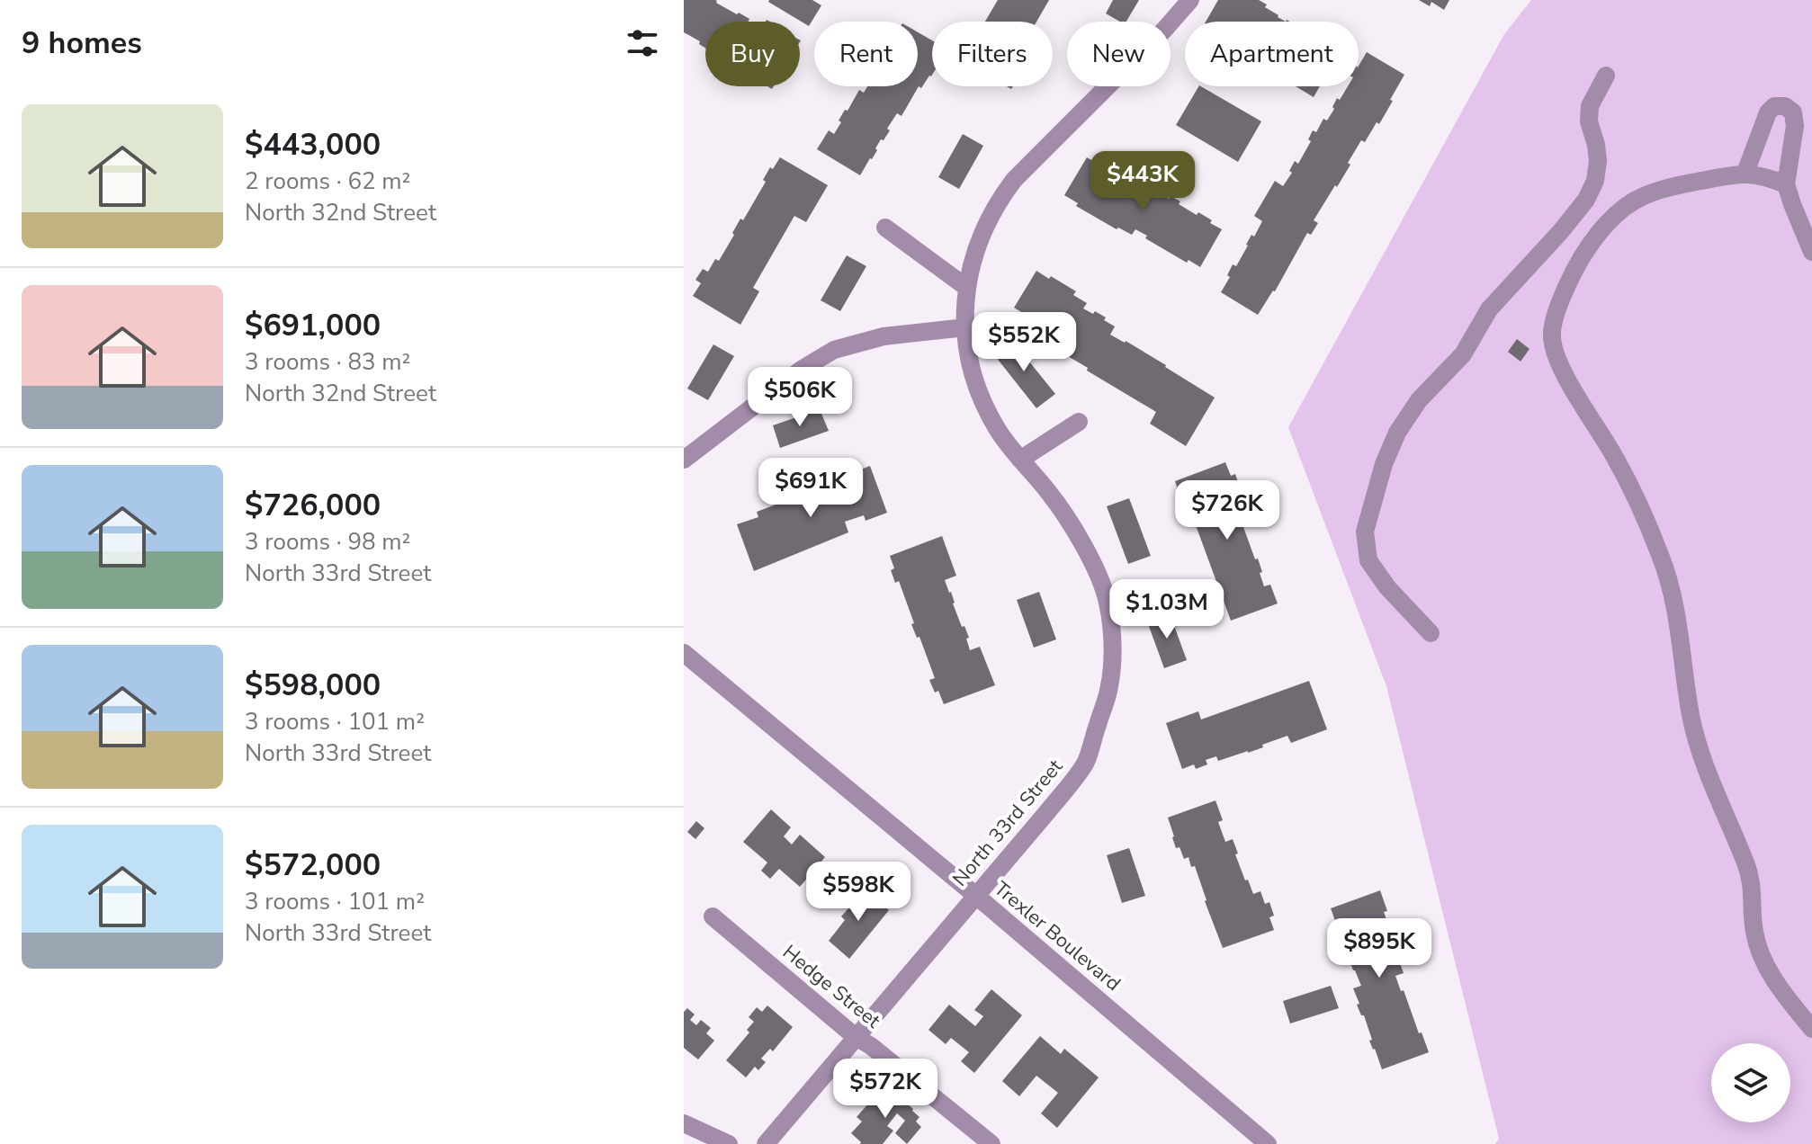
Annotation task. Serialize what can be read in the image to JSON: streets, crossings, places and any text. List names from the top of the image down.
{
  "streets": {
    "street": ["North 33rd Street", "Trexler Boulevard", "Hedge Street"]
  },
  "crossings": [
    ["North 33rd Street", "Trexler Boulevard"],
    ["North 33rd Street", "Hedge Street"]
  ],
  "page": {
    "heading": "9 homes",
    "chip": [
      "Buy",
      "Rent",
      "Filters",
      "New",
      "Apartment"
    ],
    "list": [
      {
        "name": "$443,000",
        "note": "2 rooms · 62 m² · North 32nd Street"
      },
      {
        "name": "$691,000",
        "note": "3 rooms · 83 m² · North 32nd Street"
      },
      {
        "name": "$726,000",
        "note": "3 rooms · 98 m² · North 33rd Street"
      },
      {
        "name": "$598,000",
        "note": "3 rooms · 101 m² · North 33rd Street"
      },
      {
        "name": "$572,000",
        "note": "3 rooms · 101 m² · North 33rd Street"
      }
    ],
    "price": [
      "$443K",
      "$552K",
      "$506K",
      "$691K",
      "$726K",
      "$1.03M",
      "$598K",
      "$895K",
      "$572K"
    ]
  }
}
